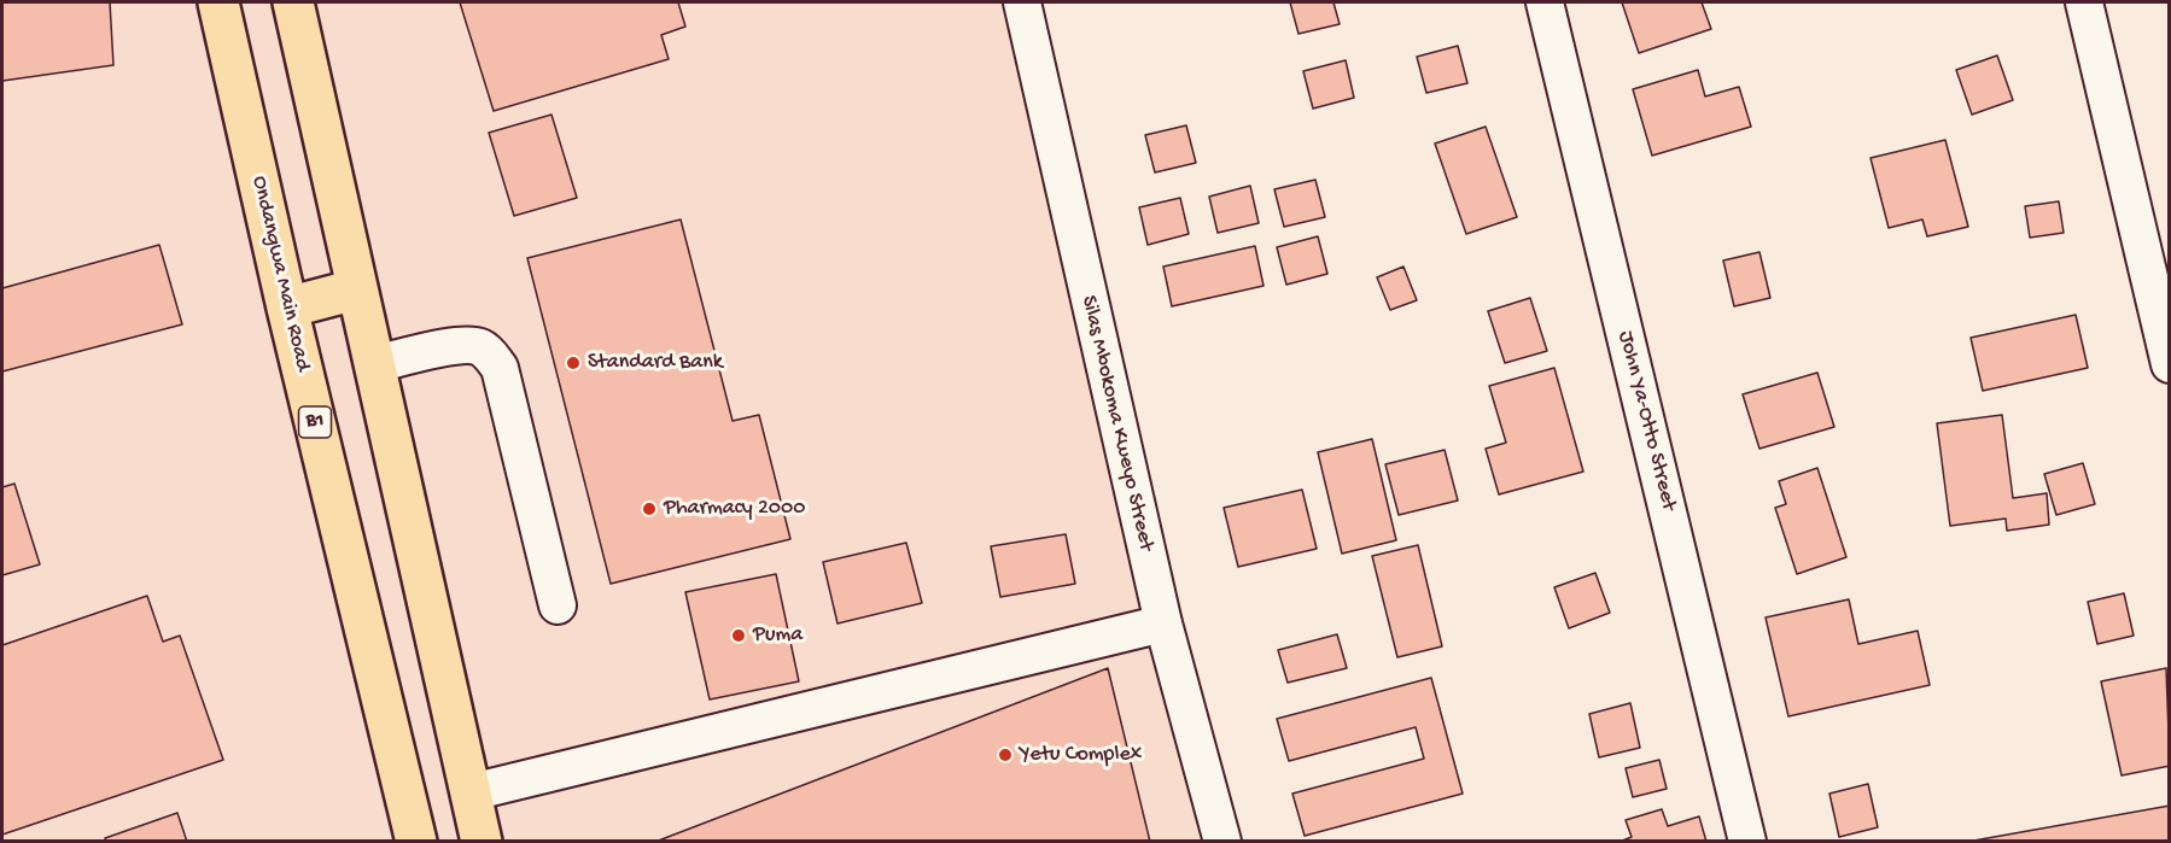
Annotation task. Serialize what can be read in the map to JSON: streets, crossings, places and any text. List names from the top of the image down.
{
  "streets": {
    "main road": ["Ondangwa Main Road", "B1"],
    "street": ["John Ya-Otto Street", "Silas Mbokoma Kweyo Street"]
  },
  "places": [
    "Standard Bank",
    "Pharmacy 2000",
    "Puma",
    "Yetu Complex"
  ]
}
